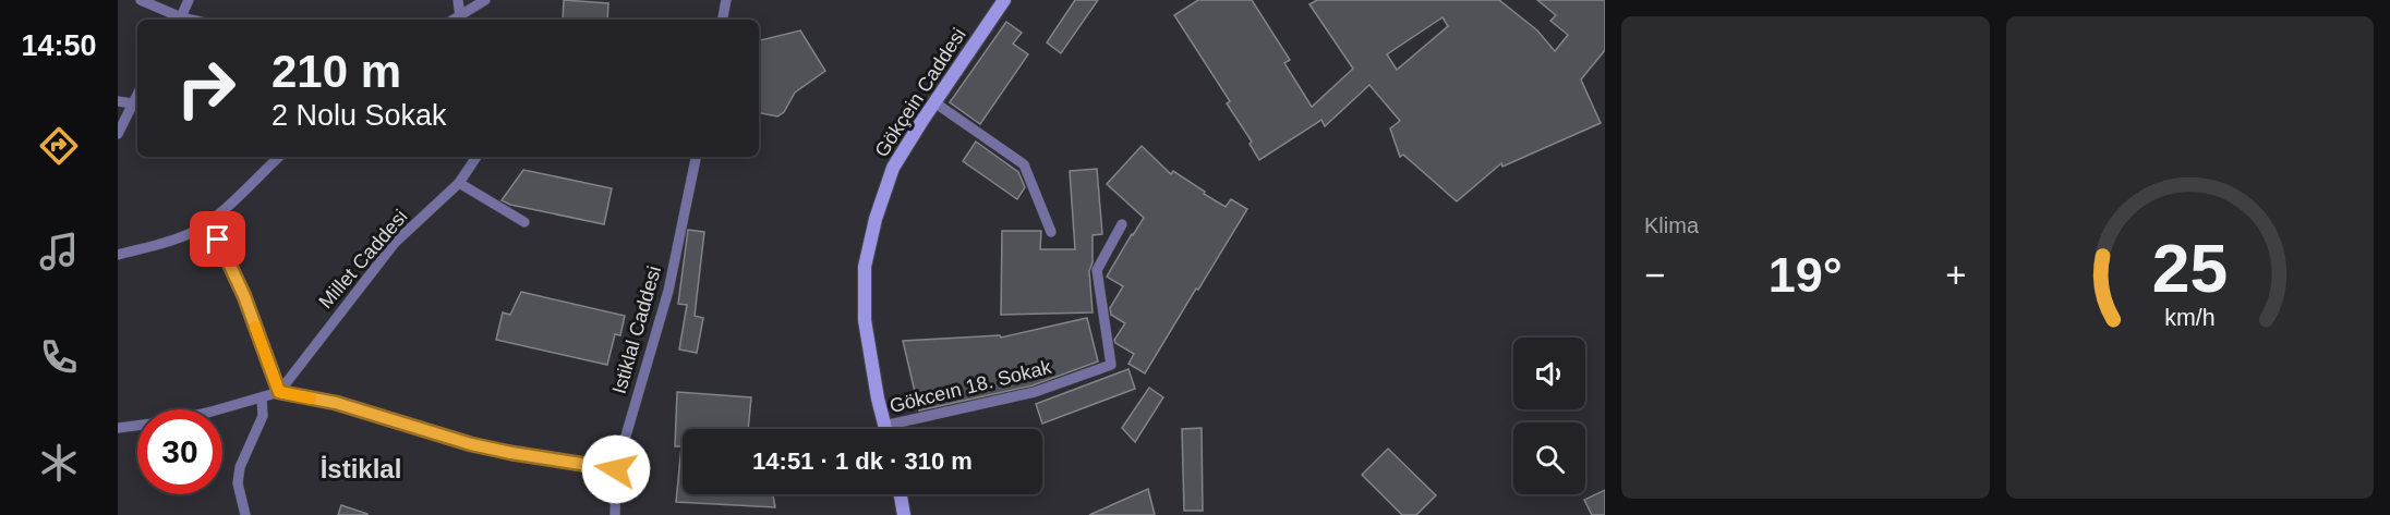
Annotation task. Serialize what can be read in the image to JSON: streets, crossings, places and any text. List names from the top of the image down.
{
  "streets": {
    "street": [
      "Gökçein Caddesi",
      "Millet Caddesi",
      "Istiklal Caddesi",
      "Gökceın 18. Sokak"
    ]
  },
  "crossings": [
    ["Gökçein Caddesi", "Gökceın 18. Sokak"]
  ],
  "districts": ["İstiklal"],
  "page": {
    "tabs": "14:50",
    "tile": "Klima",
    "turn": ["210 m", "2 Nolu Sokak"],
    "heat": ["−", "19°", "+"],
    "limit": "30",
    "trip": "14:51 · 1 dk · 310 m",
    "gauge": ["25", "km/h"]
  }
}
